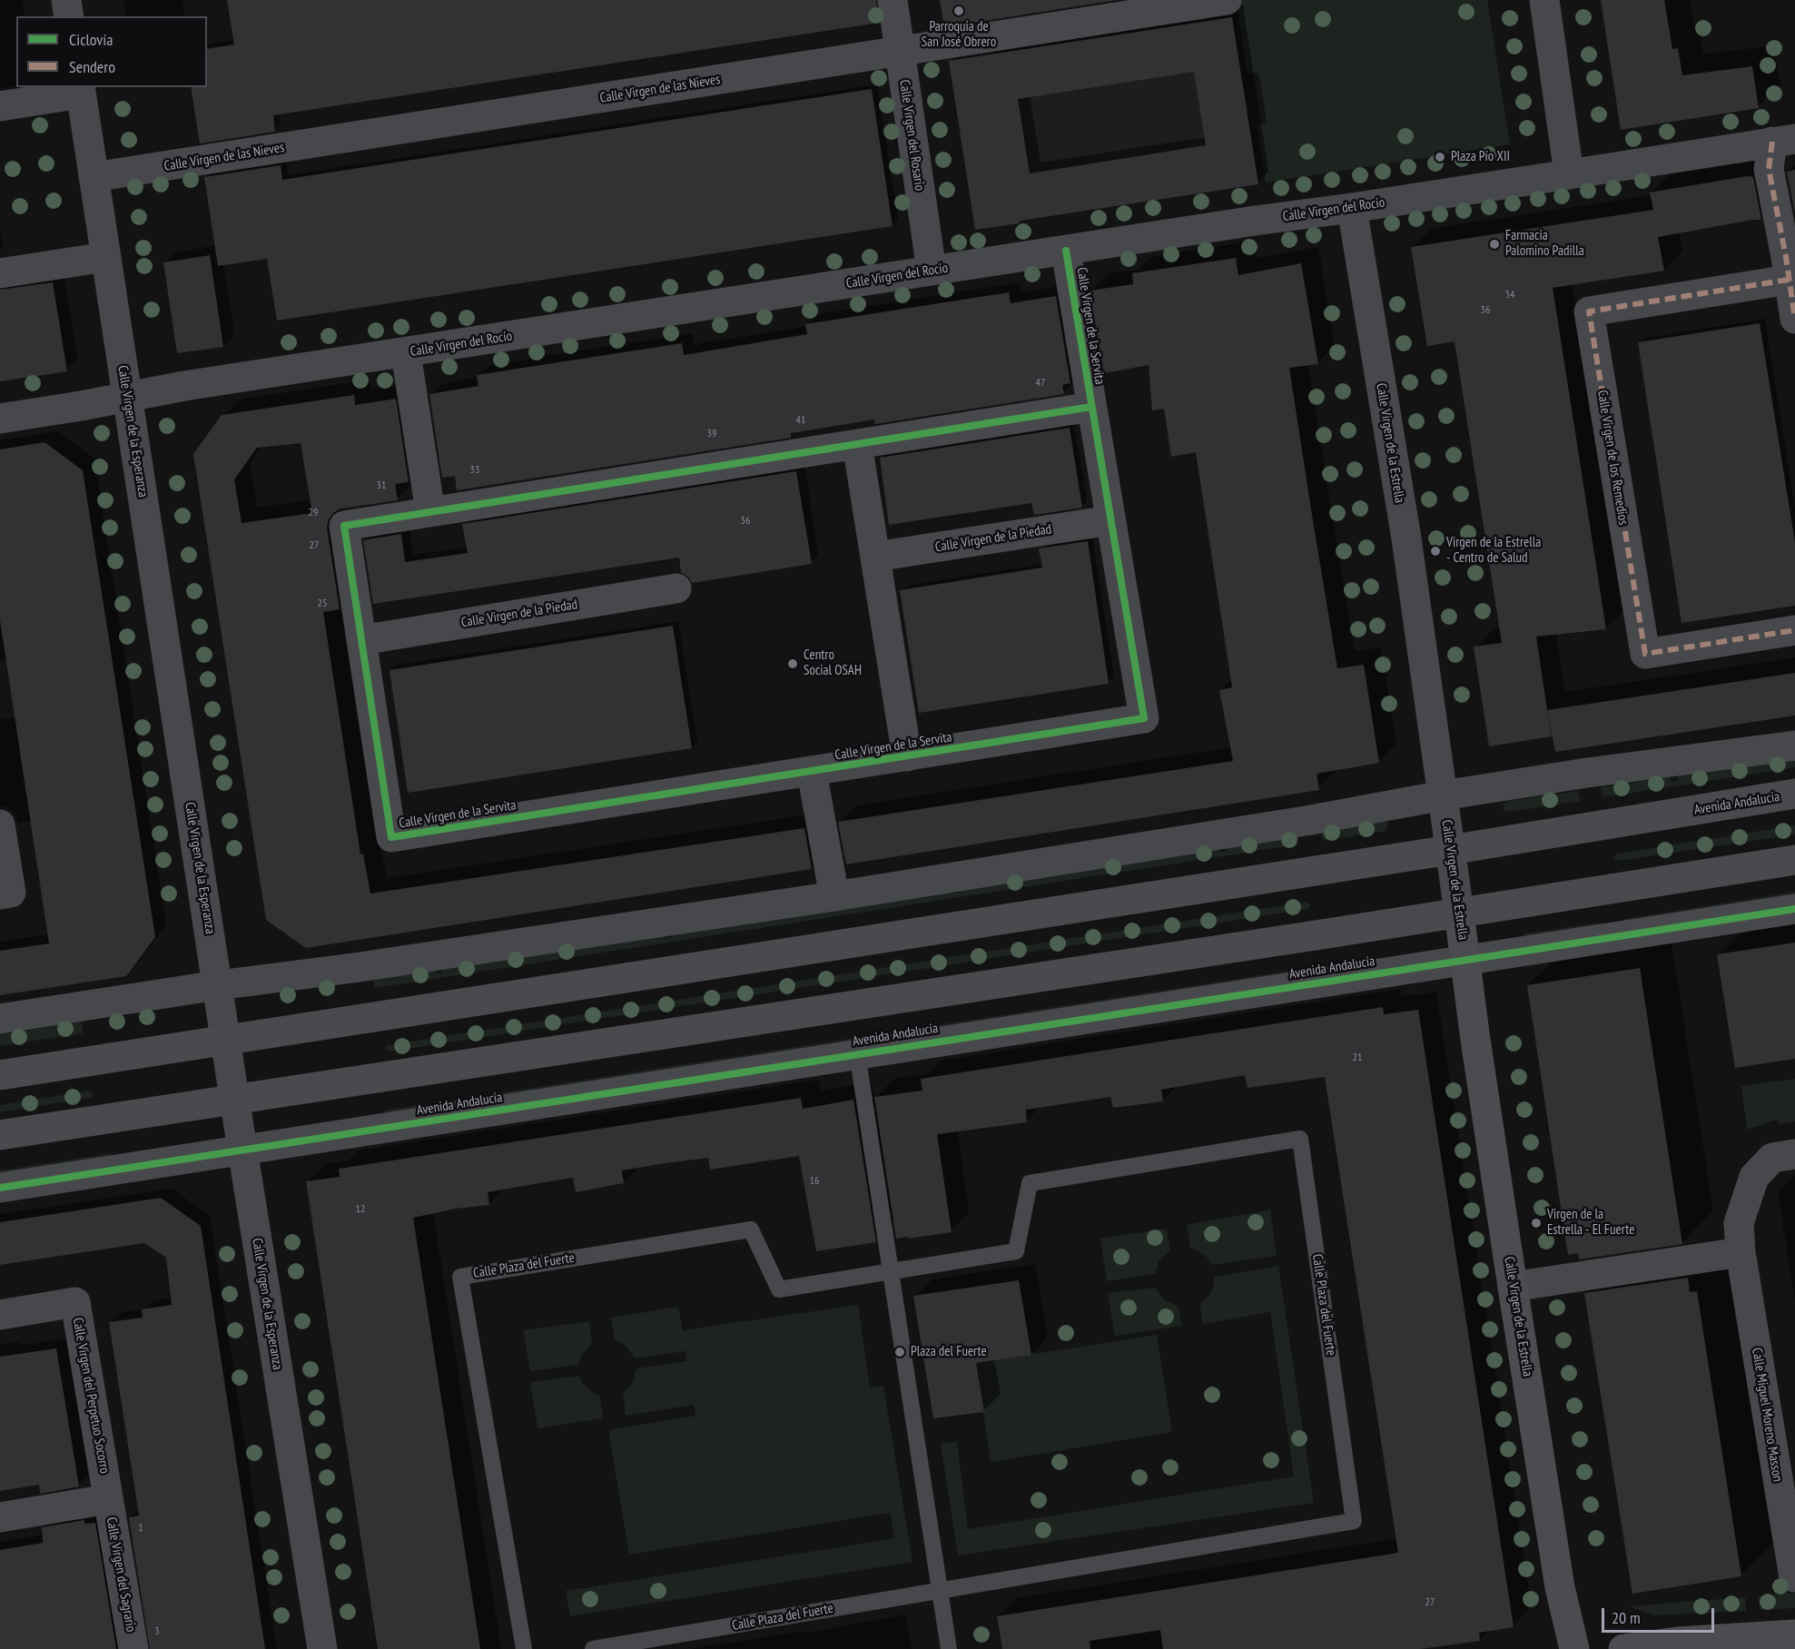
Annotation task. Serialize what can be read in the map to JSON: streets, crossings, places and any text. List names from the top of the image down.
{
  "streets": {
    "main road": ["Calle Virgen de la Estrella", "Avenida Andalucía"],
    "street": [
      "Calle Virgen de las Nieves",
      "Calle Virgen del Rosario",
      "Calle Virgen del Rocío",
      "Calle Virgen de la Servita",
      "Calle Virgen de la Esperanza",
      "Calle Virgen de los Remedios",
      "Calle Virgen de la Piedad",
      "Calle Virgen del Perpetuo Socorro",
      "Calle Miguel Moreno Masson",
      "Calle Virgen del Sagrario"
    ],
    "lane": ["Calle Plaza del Fuerte"]
  },
  "crossings": [
    ["Calle Virgen de las Nieves", "Calle Virgen del Rosario"],
    ["Calle Virgen de las Nieves", "Calle Virgen de la Esperanza"],
    ["Calle Virgen del Rosario", "Calle Virgen del Rocío"],
    ["Calle Virgen del Rocío", "Calle Virgen de la Servita"],
    ["Calle Virgen del Rocío", "Calle Virgen de la Esperanza"],
    ["Calle Virgen del Rocío", "Calle Virgen de la Estrella"],
    ["Calle Virgen de la Servita", "Calle Virgen de la Piedad"],
    ["Calle Virgen de la Esperanza", "Avenida Andalucía"],
    ["Calle Virgen de la Estrella", "Avenida Andalucía"],
    ["Calle Virgen del Perpetuo Socorro", "Calle Virgen del Sagrario"]
  ],
  "places": [
    "Parroquia de San José Obrero",
    "Plaza Pío XII",
    "Farmacia Palomino Padilla",
    "Virgen de la Estrella - Centro de Salud",
    "Centro Social OSAH",
    "Virgen de la Estrella - El Fuerte",
    "Plaza del Fuerte"
  ],
  "house_numbers": [
    "34",
    "36",
    "47",
    "41",
    "39",
    "33",
    "31",
    "29",
    "36",
    "27",
    "25",
    "21",
    "16",
    "12",
    "1",
    "27",
    "3"
  ],
  "legend": ["Ciclovía", "Sendero"],
  "scale_bar": "20 m"
}
